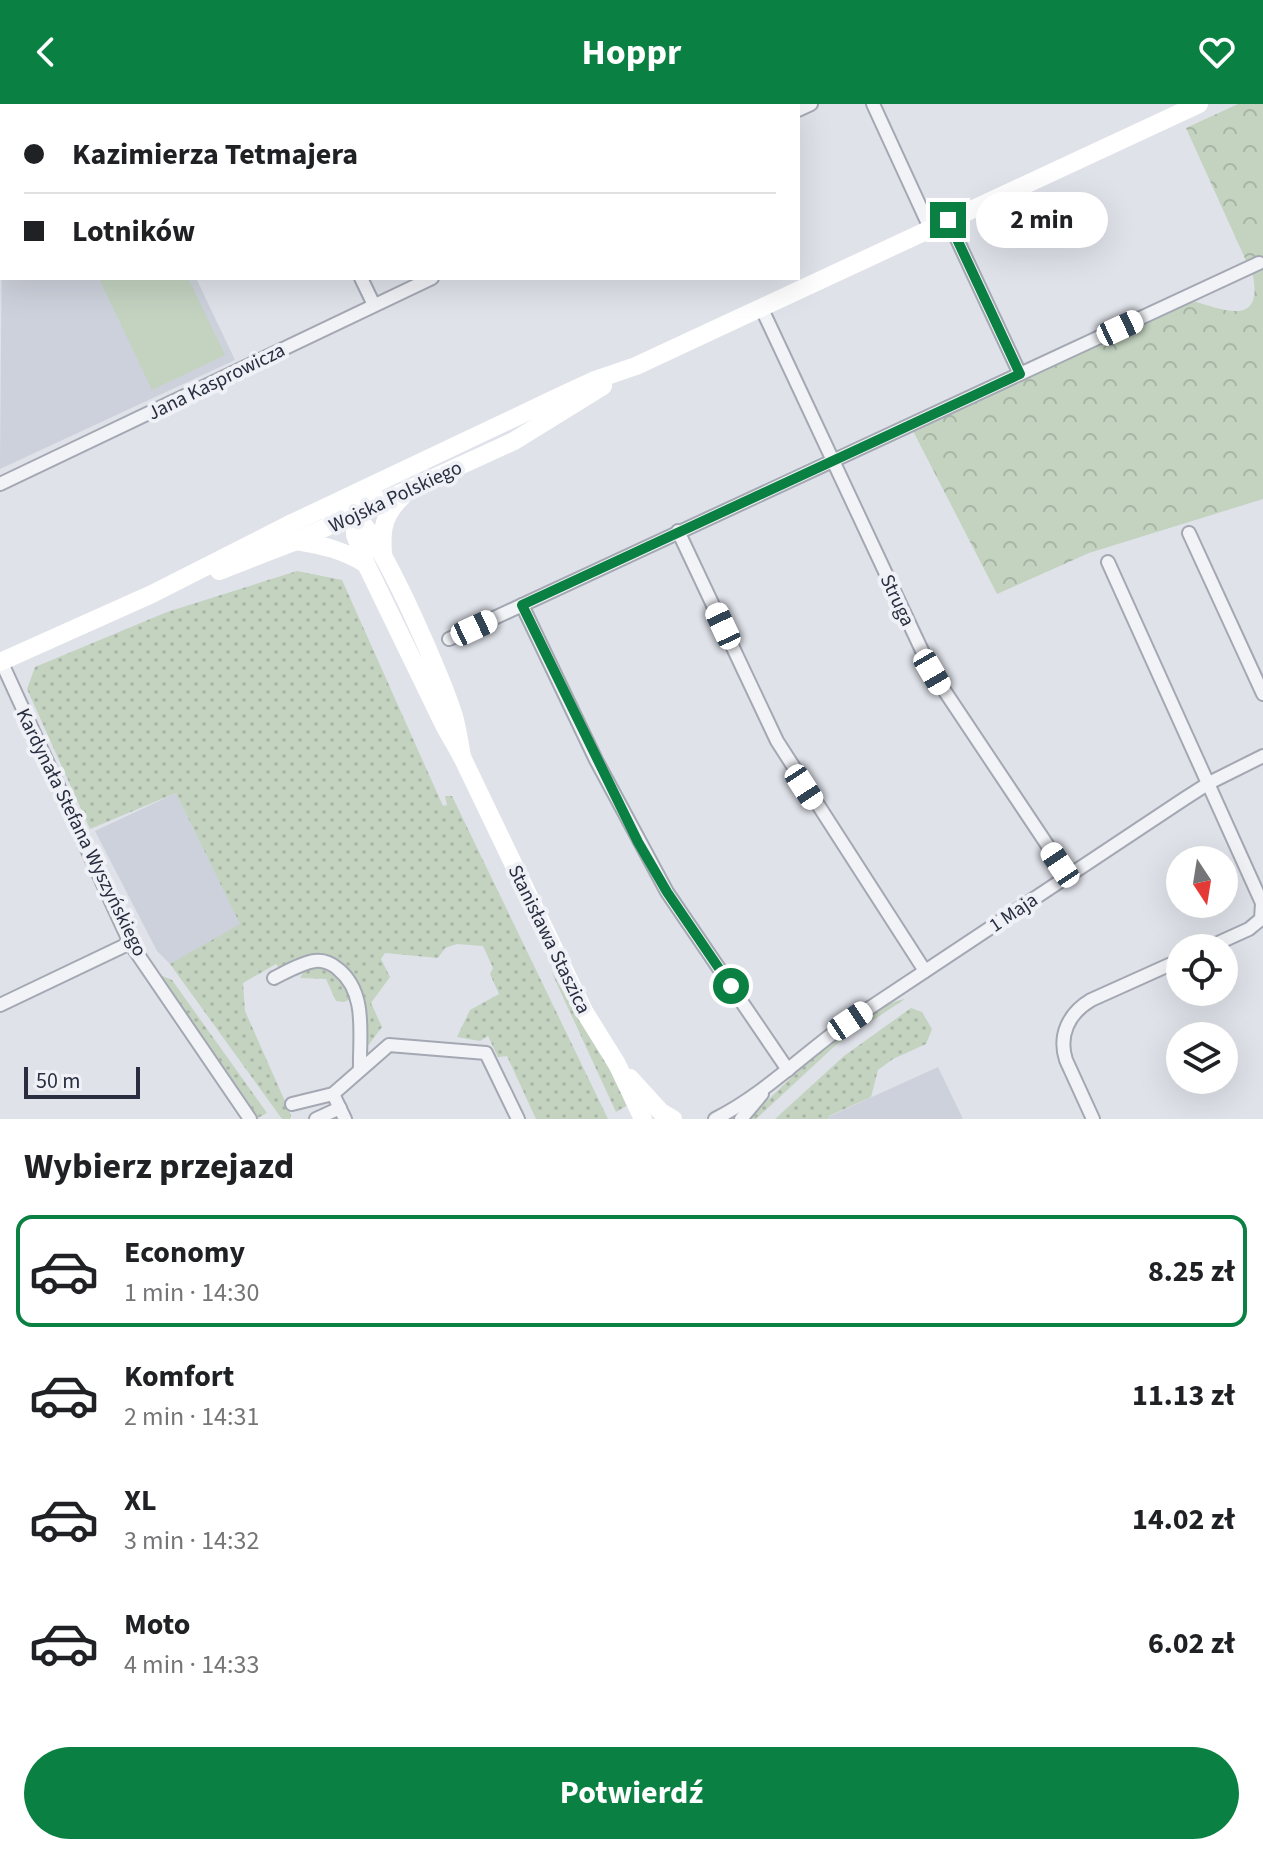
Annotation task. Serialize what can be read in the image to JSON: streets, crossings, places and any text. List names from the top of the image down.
{
  "streets": {
    "street": [
      "Jana Kasprowicza",
      "Wojska Polskiego",
      "Struga",
      "Kardynała Stefana Wyszyńskiego",
      "1 Maja",
      "Stanisława Staszica"
    ]
  },
  "crossings": [
    ["Wojska Polskiego", "Struga"],
    ["Wojska Polskiego", "Kardynała Stefana Wyszyńskiego"],
    ["Wojska Polskiego", "Stanisława Staszica"],
    ["Struga", "1 Maja"]
  ],
  "scale_bar": "50 m",
  "north": "bottom",
  "page": {
    "header": "Hoppr",
    "banner": ["Kazimierza Tetmajera", "Lotników"],
    "bubble": "2 min",
    "scale": "50 m",
    "heading": "Wybierz przejazd",
    "list": [
      {
        "name": "Economy",
        "note": "1 min · 14:30",
        "value": "8.25 zł"
      },
      {
        "name": "Komfort",
        "note": "2 min · 14:31",
        "value": "11.13 zł"
      },
      {
        "name": "XL",
        "note": "3 min · 14:32",
        "value": "14.02 zł"
      },
      {
        "name": "Moto",
        "note": "4 min · 14:33",
        "value": "6.02 zł"
      }
    ],
    "buttons": "Potwierdź"
  }
}
